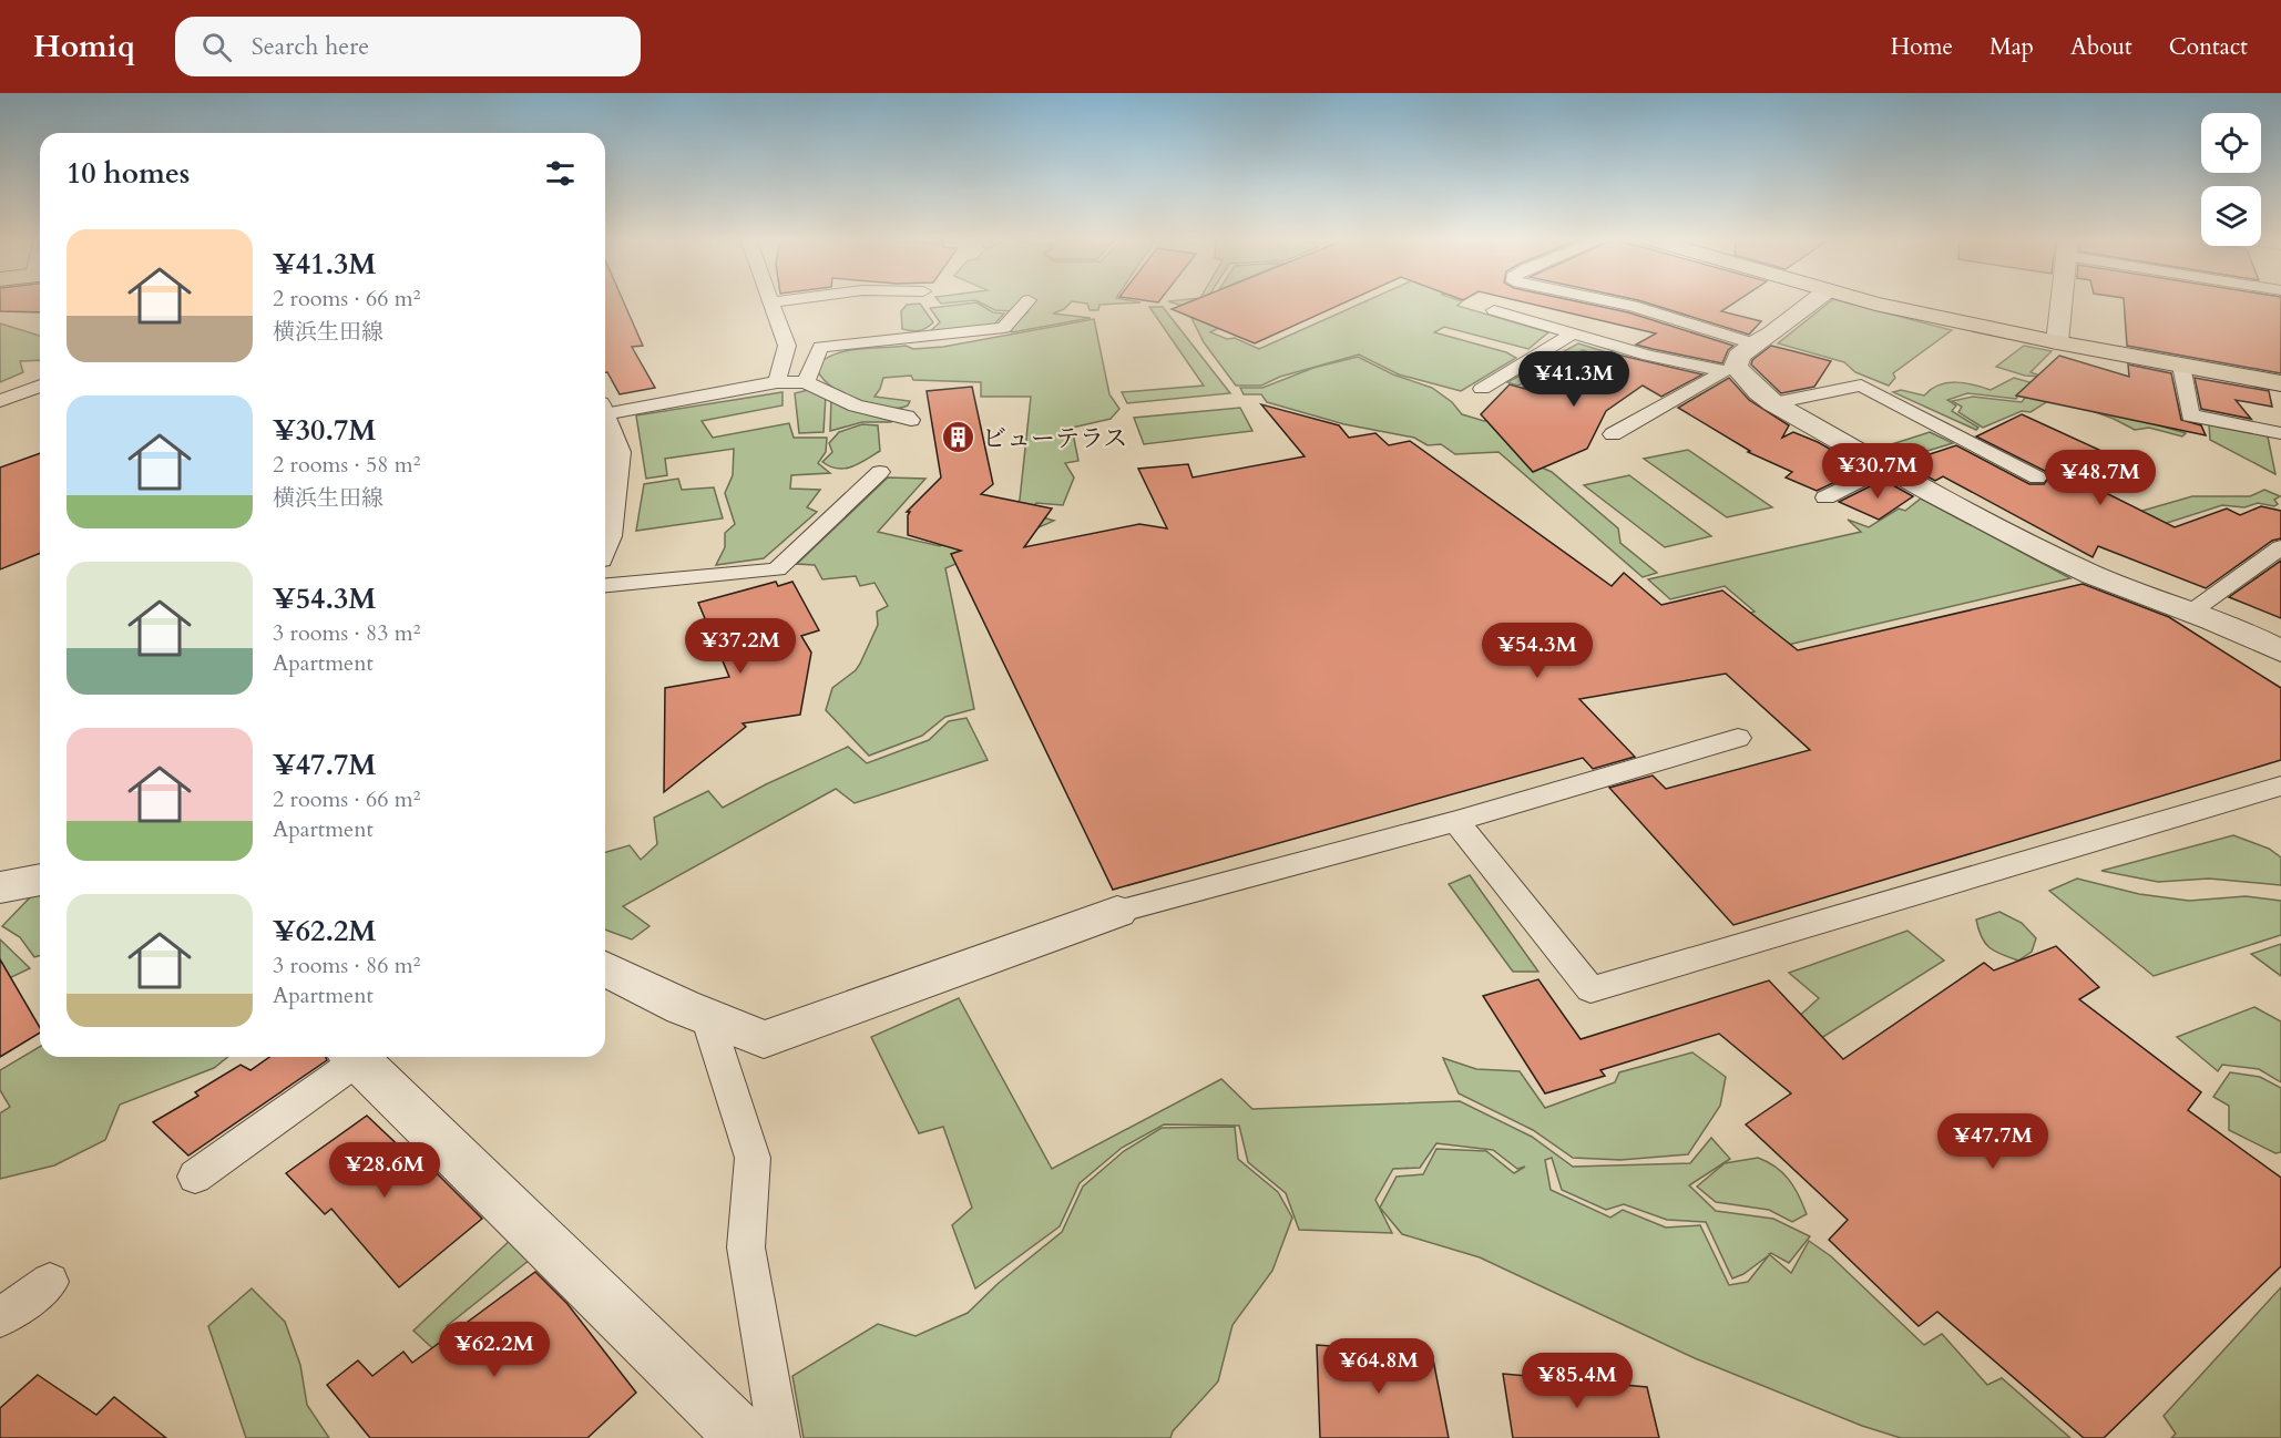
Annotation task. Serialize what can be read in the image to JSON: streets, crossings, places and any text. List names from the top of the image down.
{
  "places": {
    "building": ["ビューテラス"]
  },
  "page": {
    "header": "Homiq",
    "search": "Search here",
    "nav": [
      "Home",
      "Map",
      "About",
      "Contact"
    ],
    "heading": "10 homes",
    "list": [
      {
        "name": "¥41.3M",
        "note": "2 rooms · 66 m² · 横浜生田線"
      },
      {
        "name": "¥30.7M",
        "note": "2 rooms · 58 m² · 横浜生田線"
      },
      {
        "name": "¥54.3M",
        "note": "3 rooms · 83 m² · Apartment"
      },
      {
        "name": "¥47.7M",
        "note": "2 rooms · 66 m² · Apartment"
      },
      {
        "name": "¥62.2M",
        "note": "3 rooms · 86 m² · Apartment"
      }
    ],
    "price": [
      "¥41.3M",
      "¥30.7M",
      "¥48.7M",
      "¥37.2M",
      "¥54.3M",
      "¥47.7M",
      "¥28.6M",
      "¥62.2M",
      "¥64.8M",
      "¥85.4M"
    ]
  }
}
